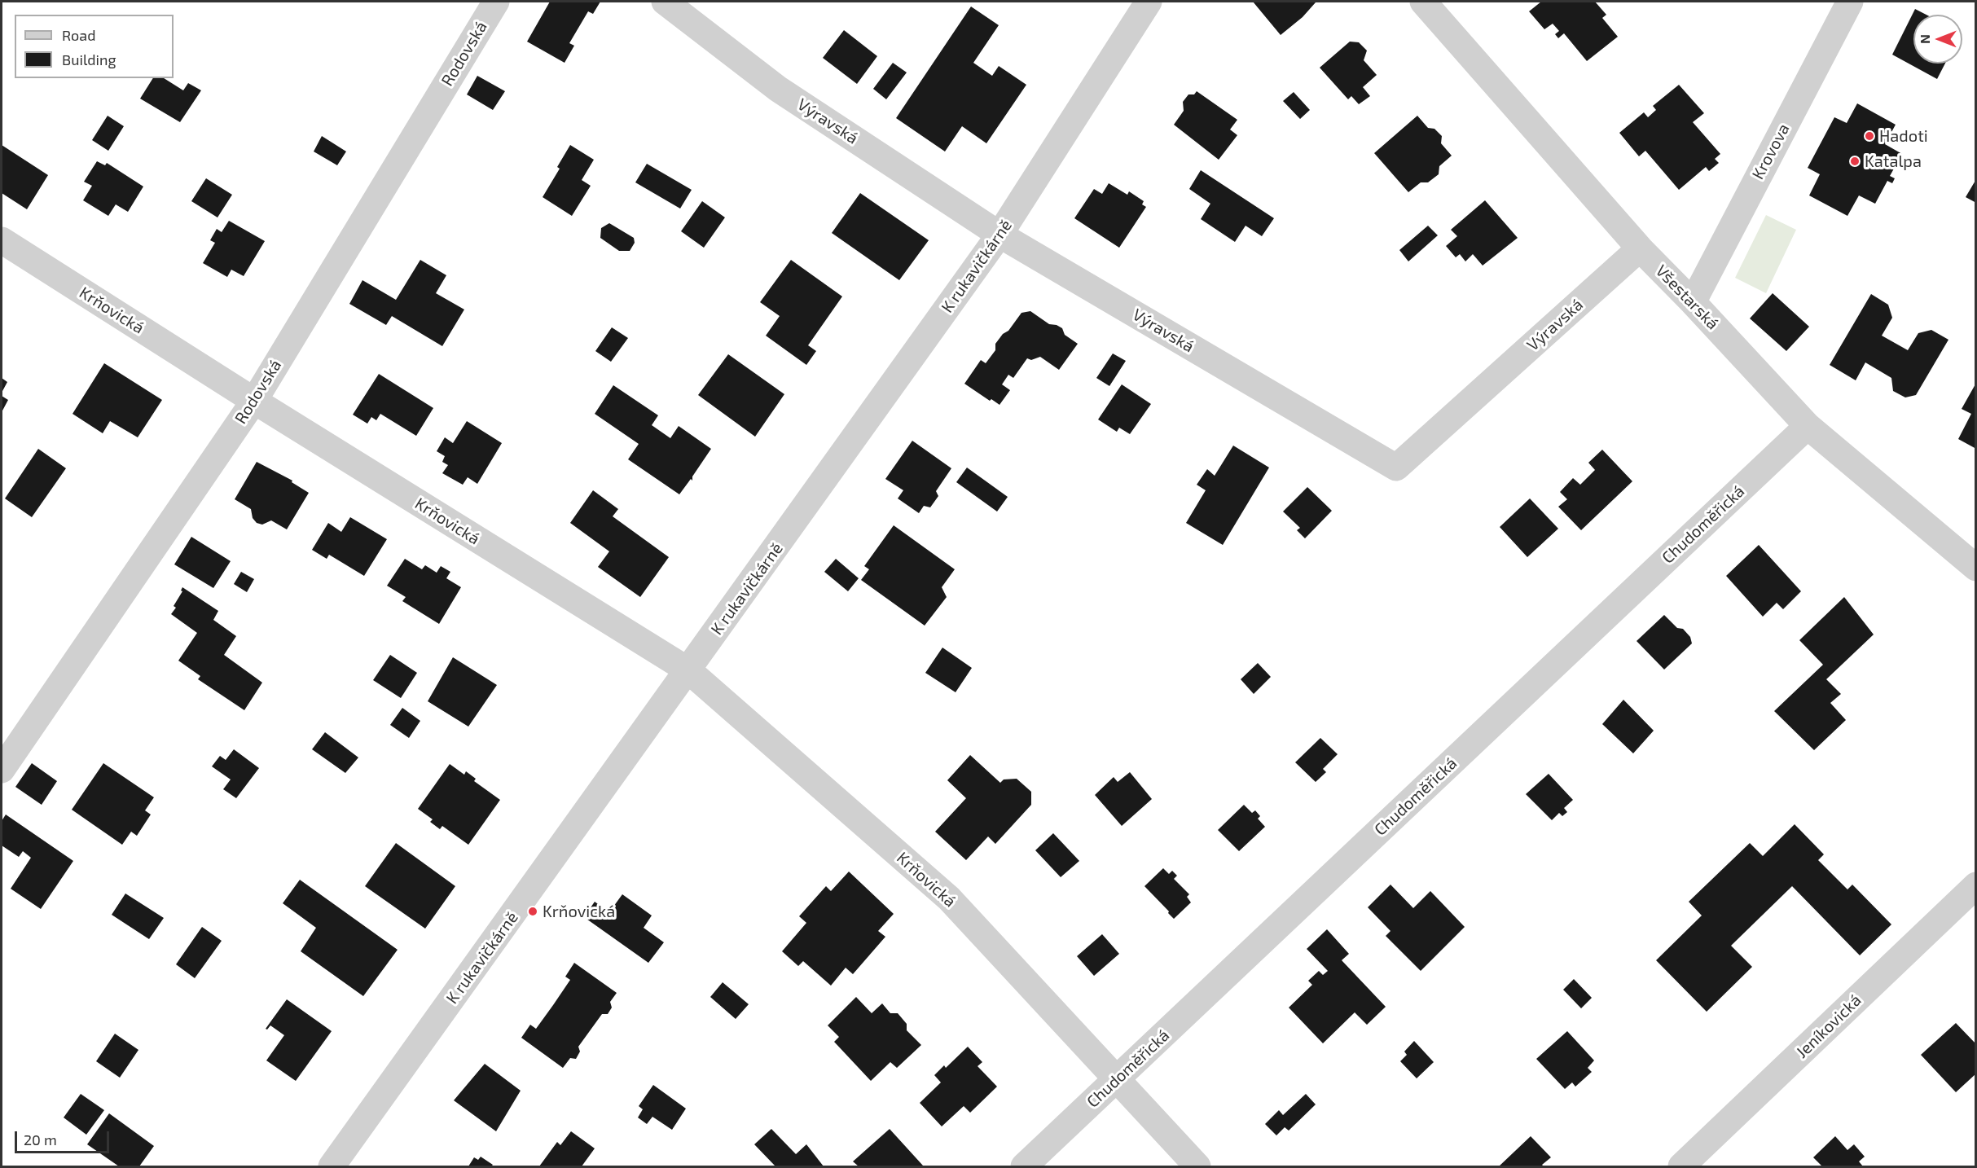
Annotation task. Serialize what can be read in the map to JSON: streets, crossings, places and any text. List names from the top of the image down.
{
  "streets": {
    "street": [
      "Rodovská",
      "Výravská",
      "Krovova",
      "K rukavičkárně",
      "Všestarská",
      "Krňovická",
      "Chudoměřická",
      "Jeníkovická"
    ]
  },
  "crossings": [
    ["Rodovská", "Krňovická"],
    ["Výravská", "K rukavičkárně"],
    ["Výravská", "Všestarská"],
    ["Krovova", "Všestarská"],
    ["K rukavičkárně", "Krňovická"],
    ["Všestarská", "Chudoměřická"],
    ["Krňovická", "Chudoměřická"]
  ],
  "places": ["Hadoti", "Katalpa", "Krňovická"],
  "legend": ["Road", "Building"],
  "scale_bar": "20 m",
  "north": "left"
}
